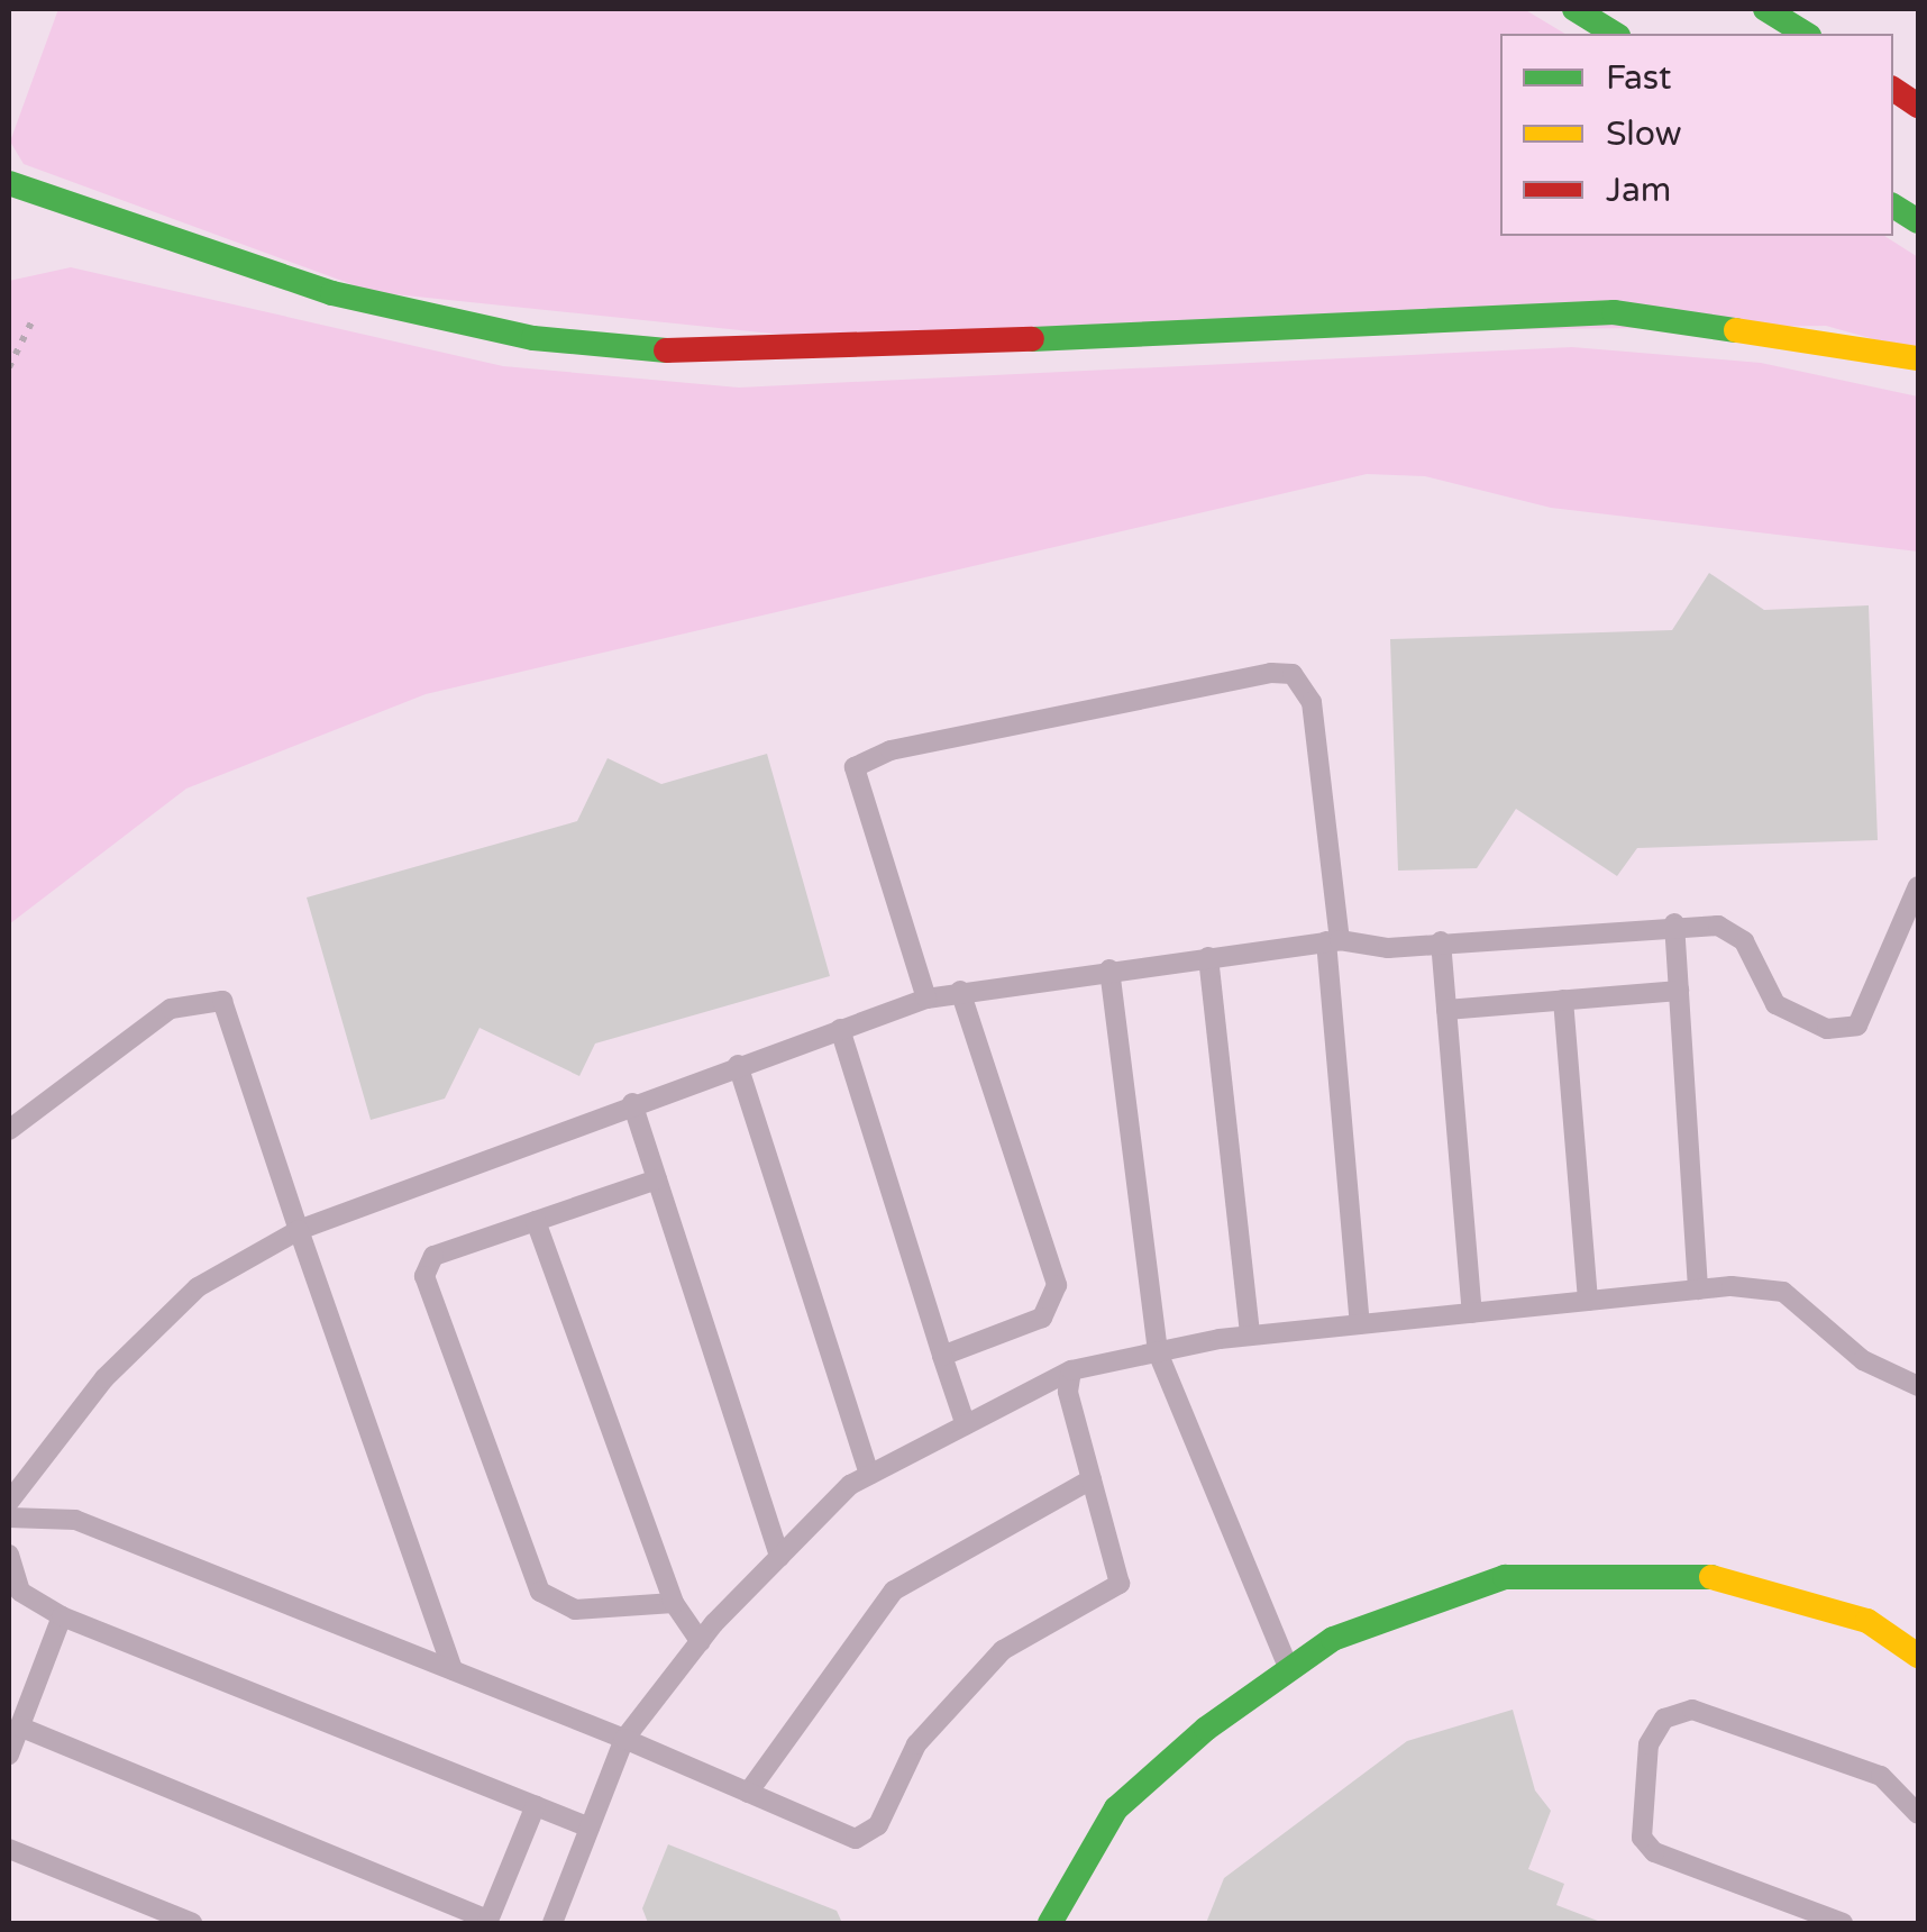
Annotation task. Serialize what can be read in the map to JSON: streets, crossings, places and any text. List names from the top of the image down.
{
  "legend": ["Fast", "Slow", "Jam"]
}
